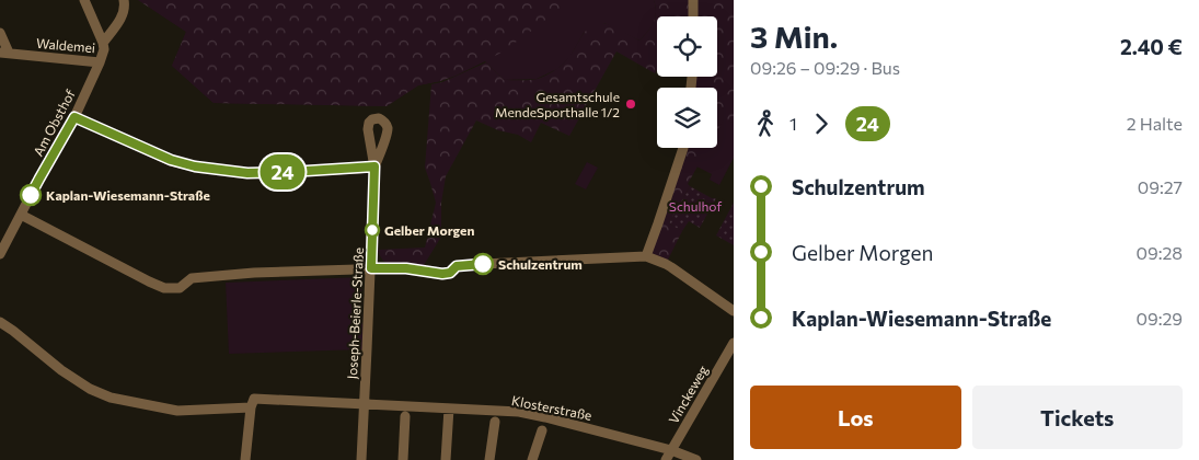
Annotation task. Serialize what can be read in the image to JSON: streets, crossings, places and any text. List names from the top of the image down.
{
  "streets": {
    "street": [
      "Waldemei",
      "Am Obsthof",
      "Joseph-Beierle-Straße",
      "Vinckeweg",
      "Klosterstraße"
    ]
  },
  "crossings": [
    ["Waldemei", "Am Obsthof"],
    ["Am Obsthof", "Joseph-Beierle-Straße"],
    ["Joseph-Beierle-Straße", "Klosterstraße"],
    ["Vinckeweg", "Klosterstraße"]
  ],
  "parks": ["Schulhof"],
  "places": [
    "Gesamtschule MendeSporthalle 1/2",
    "Kaplan-Wiesemann-Straße",
    "Gelber Morgen",
    "Schulzentrum"
  ],
  "lines": ["bus line 24"],
  "page": {
    "on_map": "24",
    "heading": ["3 Min.", "09:26 – 09:29 · Bus", "2.40 €"],
    "legs": ["1", "24", "2 Halte"],
    "list": [
      {
        "name": "Schulzentrum",
        "value": "09:27"
      },
      {
        "name": "Gelber Morgen",
        "value": "09:28"
      },
      {
        "name": "Kaplan-Wiesemann-Straße",
        "value": "09:29"
      }
    ],
    "buttons": ["Los", "Tickets"]
  }
}
